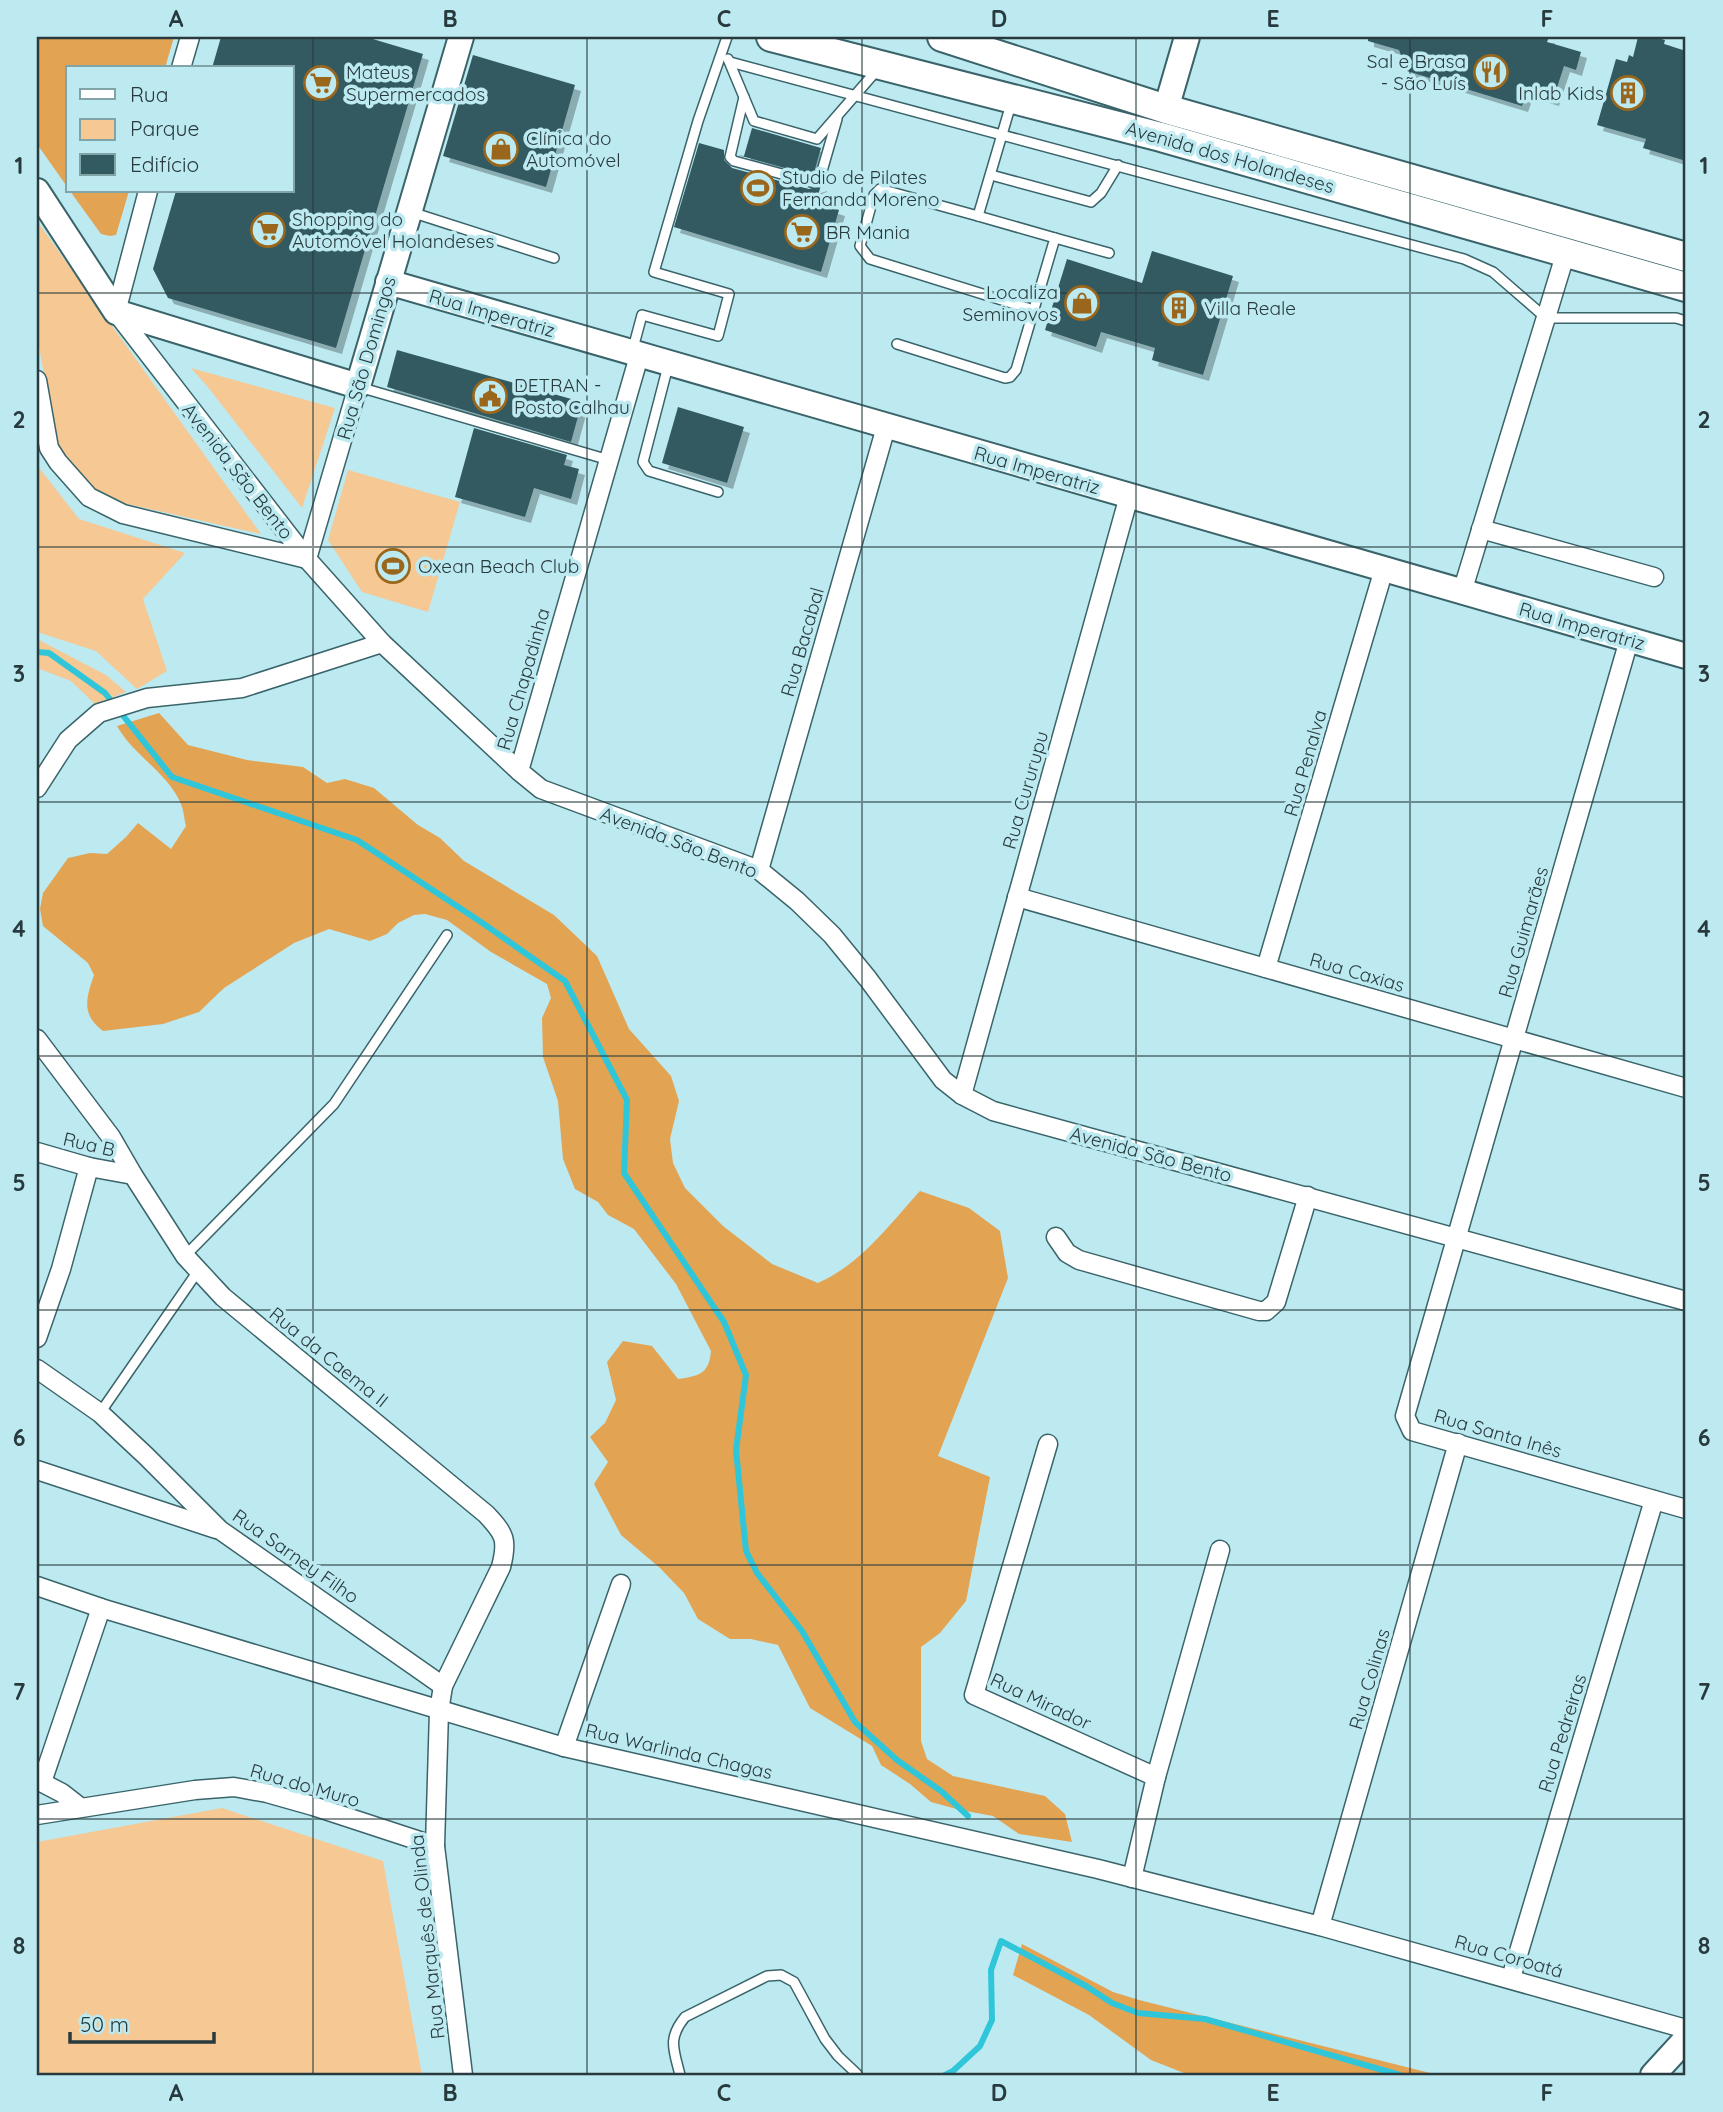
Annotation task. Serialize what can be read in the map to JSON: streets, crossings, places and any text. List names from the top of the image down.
{
  "streets": {
    "main road": ["Avenida dos Holandeses"],
    "street": [
      "Rua Imperatriz",
      "Rua São Domingos",
      "Avenida São Bento",
      "Rua Bacabal",
      "Rua Chapadinha",
      "Rua Penalva",
      "Rua Cururupu",
      "Rua Guimarães",
      "Rua Caxias",
      "Rua B",
      "Rua da Caema II",
      "Rua Santa Inês",
      "Rua Sarney Filho",
      "Rua Colinas",
      "Rua Mirador",
      "Rua Pedreiras",
      "Rua Warlinda Chagas",
      "Rua do Muro",
      "Rua Marquês de Olinda",
      "Rua Coroatá"
    ]
  },
  "crossings": [
    ["Rua Imperatriz", "Rua São Domingos"],
    ["Rua Imperatriz", "Rua Bacabal"],
    ["Rua Imperatriz", "Rua Chapadinha"],
    ["Rua Imperatriz", "Rua Penalva"],
    ["Rua Imperatriz", "Rua Cururupu"],
    ["Rua Imperatriz", "Rua Guimarães"],
    ["Rua São Domingos", "Avenida São Bento"],
    ["Avenida São Bento", "Rua Bacabal"],
    ["Avenida São Bento", "Rua Chapadinha"],
    ["Avenida São Bento", "Rua Cururupu"],
    ["Avenida São Bento", "Rua Guimarães"],
    ["Avenida São Bento", "Rua Santa Inês"],
    ["Rua Penalva", "Rua Caxias"],
    ["Rua Cururupu", "Rua Caxias"],
    ["Rua Guimarães", "Rua Caxias"],
    ["Rua Guimarães", "Rua Santa Inês"],
    ["Rua B", "Rua da Caema II"],
    ["Rua da Caema II", "Rua Sarney Filho"],
    ["Rua da Caema II", "Rua Warlinda Chagas"],
    ["Rua da Caema II", "Rua Marquês de Olinda"],
    ["Rua Santa Inês", "Rua Colinas"],
    ["Rua Santa Inês", "Rua Pedreiras"],
    ["Rua Colinas", "Rua Warlinda Chagas"],
    ["Rua Colinas", "Rua Coroatá"],
    ["Rua Pedreiras", "Rua Coroatá"],
    ["Rua Warlinda Chagas", "Rua Marquês de Olinda"],
    ["Rua Warlinda Chagas", "Rua Coroatá"],
    ["Rua do Muro", "Rua Marquês de Olinda"]
  ],
  "places": {
    "restaurant": ["Sal e Brasa - São Luís"],
    "supermarket": ["Mateus Supermercados", "Shopping do Automóvel Holandeses", "BR Mania"],
    "building": ["Inlab Kids", "Villa Reale"],
    "shop": ["Clínica do Automóvel", "Localiza Seminovos"],
    "sports": ["Studio de Pilates Fernanda Moreno", "Oxean Beach Club"],
    "public building": ["DETRAN - Posto Calhau"]
  },
  "legend": ["Rua", "Parque", "Edifício"],
  "scale_bar": "50 m",
  "grid": {
    "columns": [
      "A",
      "B",
      "C",
      "D",
      "E",
      "F"
    ],
    "rows": [
      "1",
      "2",
      "3",
      "4",
      "5",
      "6",
      "7",
      "8"
    ]
  }
}
